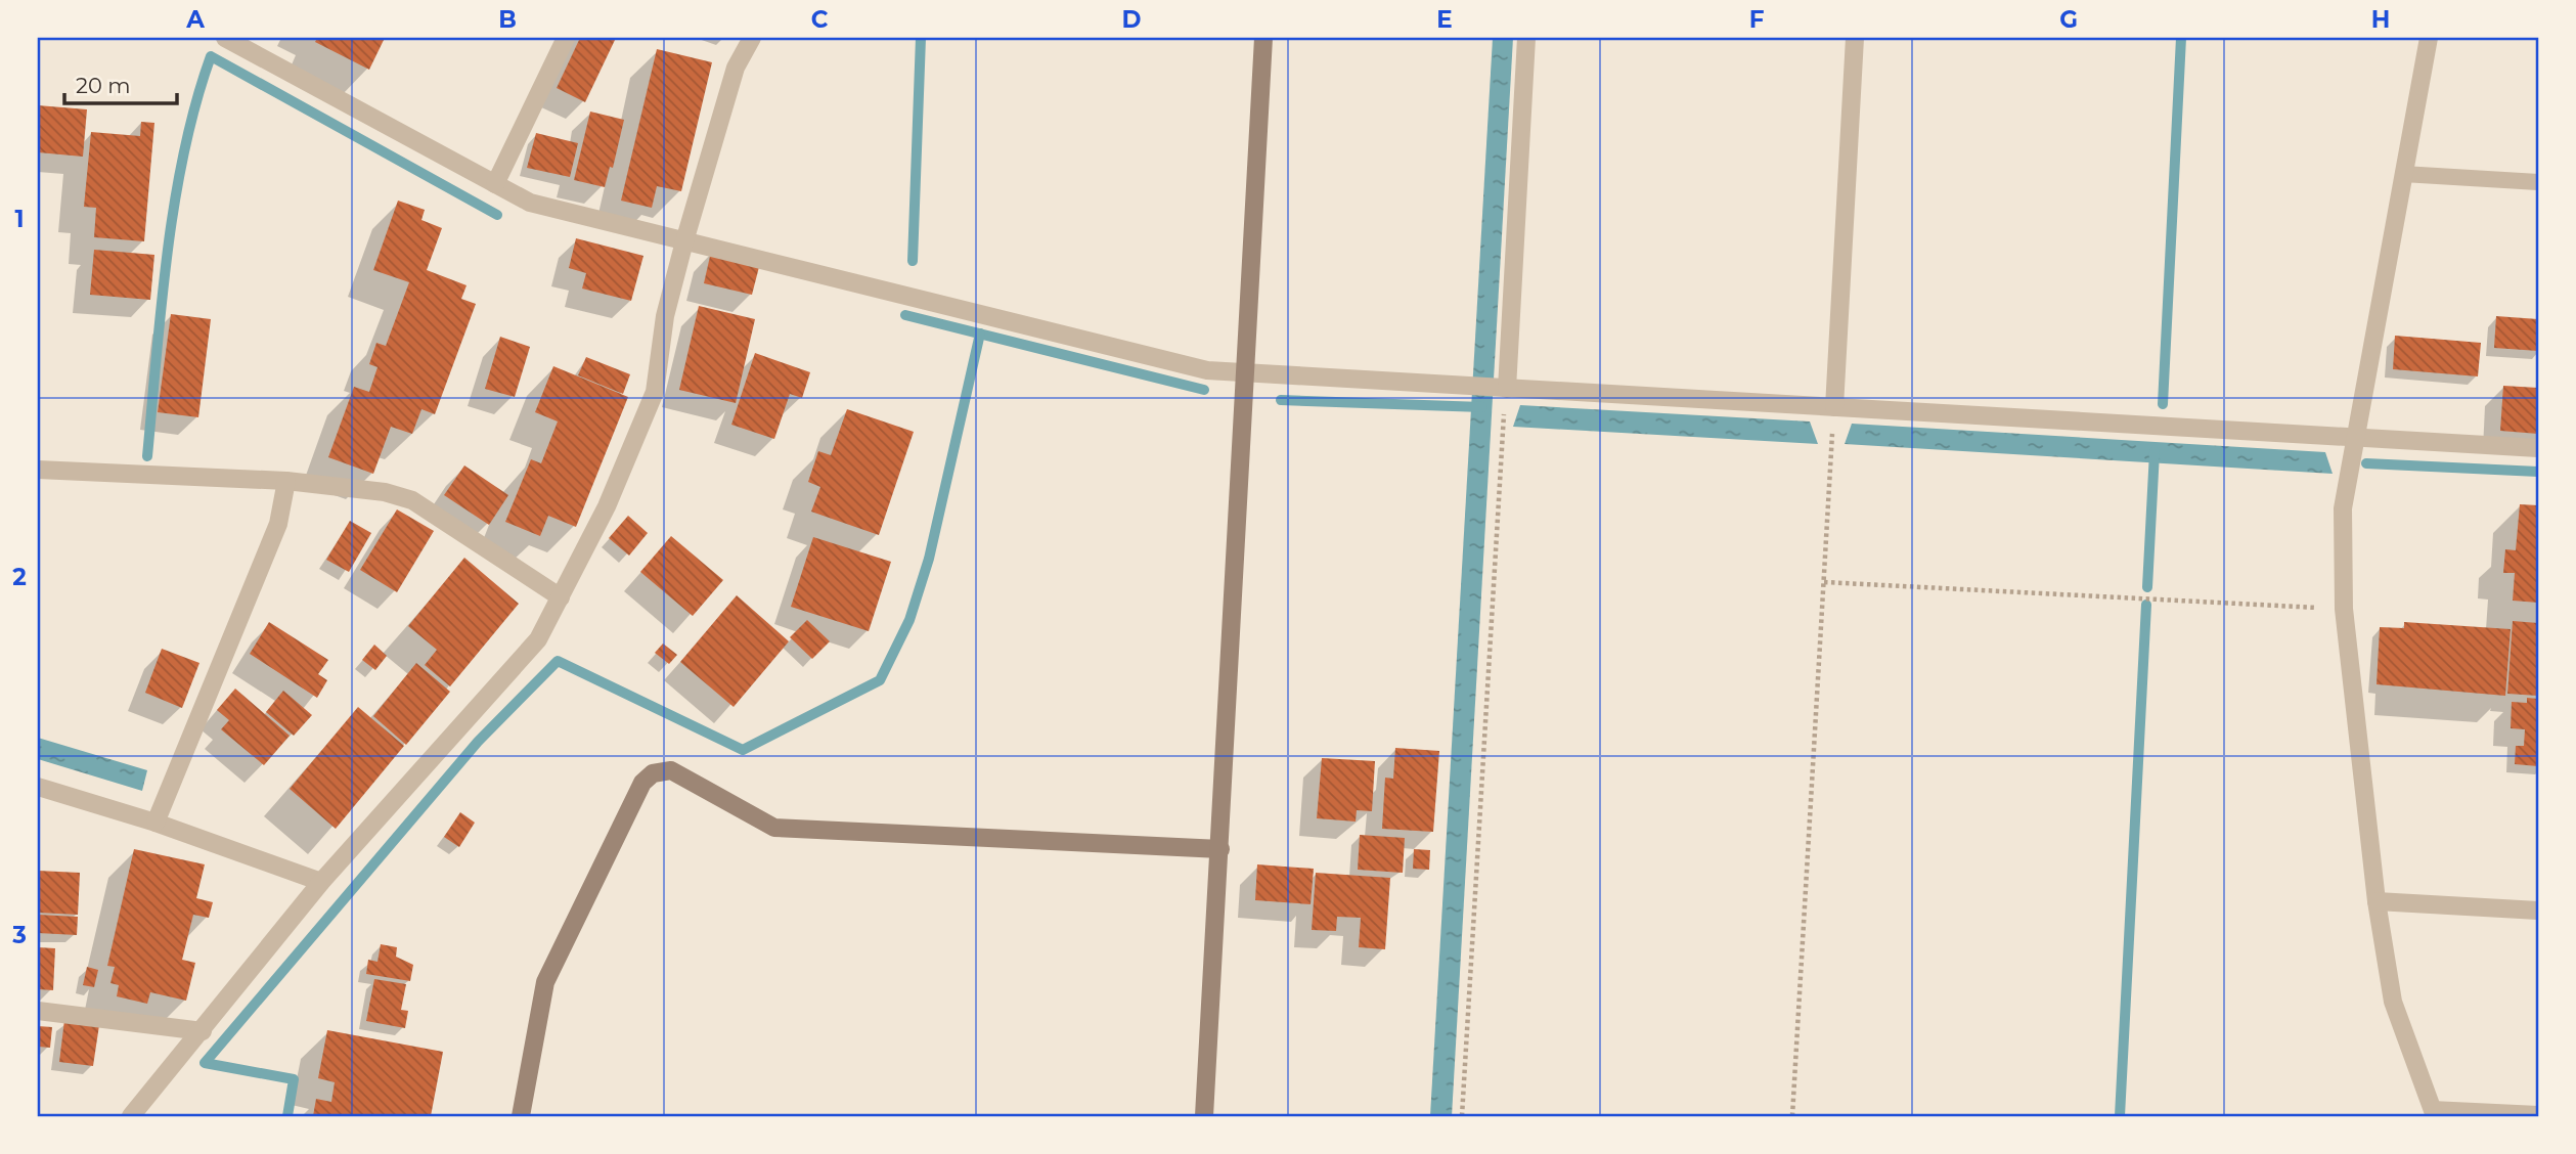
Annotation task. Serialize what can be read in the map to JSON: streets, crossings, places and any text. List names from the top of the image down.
{
  "scale_bar": "20 m",
  "grid": {
    "columns": [
      "A",
      "B",
      "C",
      "D",
      "E",
      "F",
      "G",
      "H"
    ],
    "rows": ["1", "2", "3"]
  }
}
